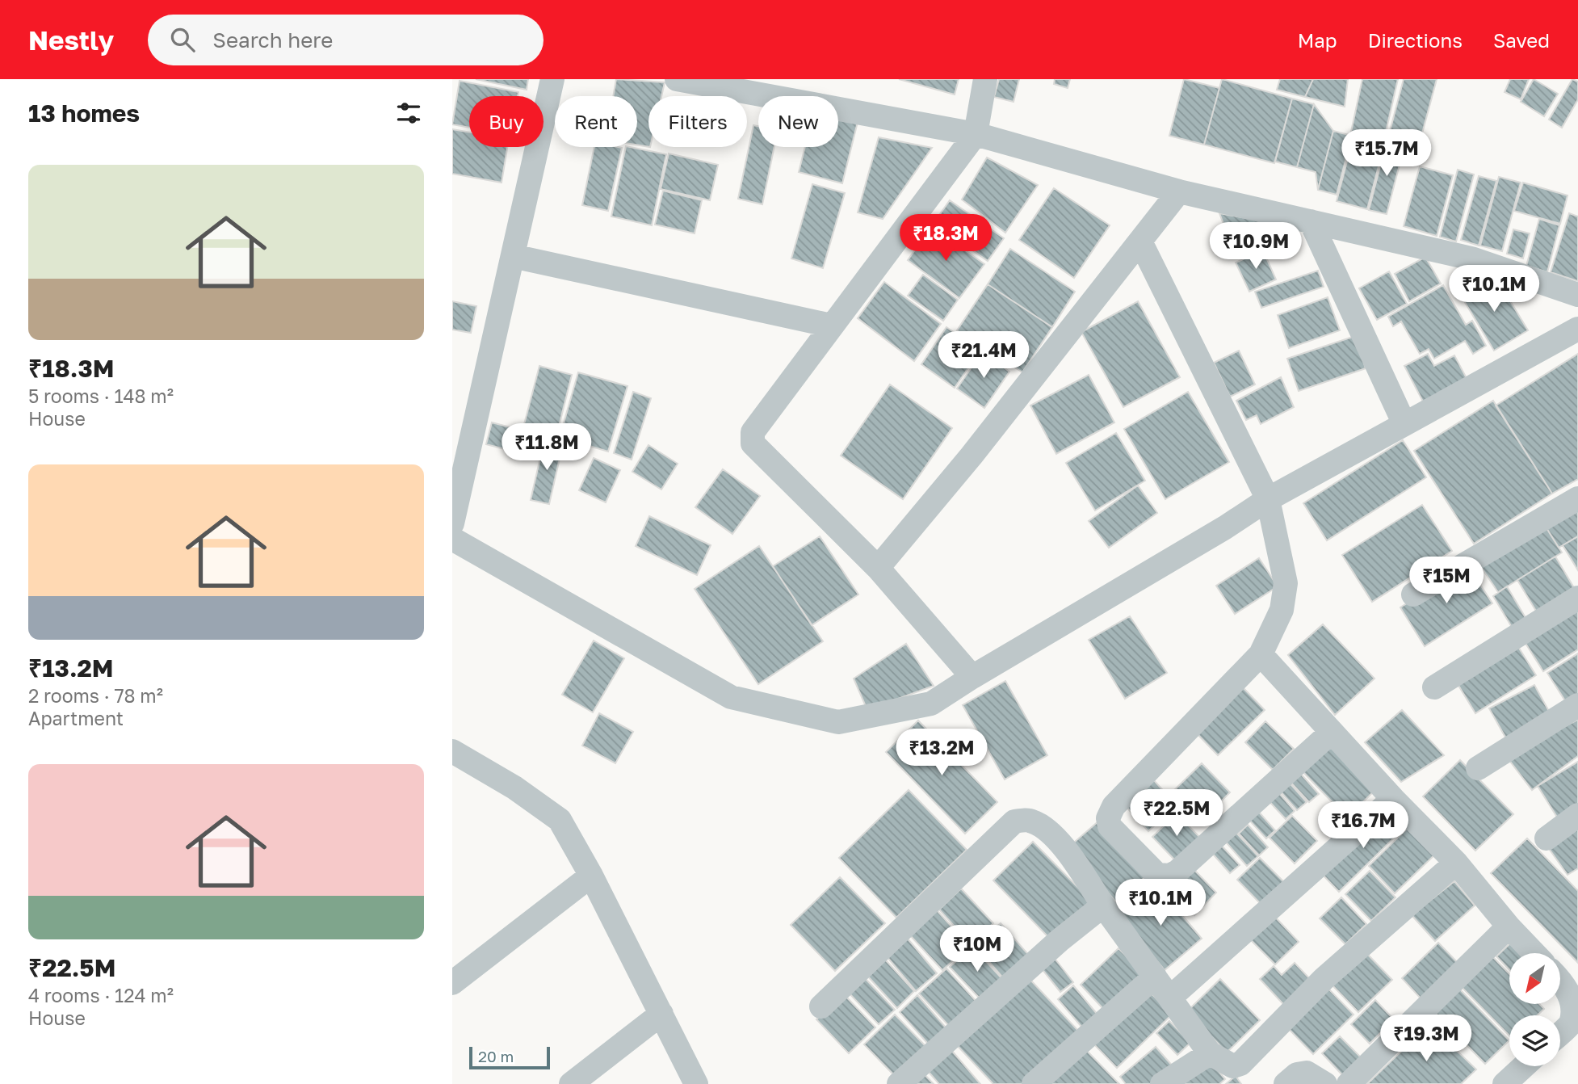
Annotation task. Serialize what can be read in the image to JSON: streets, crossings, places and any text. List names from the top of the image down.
{
  "scale_bar": "20 m",
  "north": "bottom left",
  "page": {
    "header": "Nestly",
    "search": "Search here",
    "nav": ["Map", "Directions", "Saved"],
    "heading": "13 homes",
    "chip": [
      "Buy",
      "Rent",
      "Filters",
      "New"
    ],
    "price": [
      "₹15.7M",
      "₹18.3M",
      "₹10.9M",
      "₹10.1M",
      "₹21.4M",
      "₹11.8M",
      "₹15M",
      "₹13.2M",
      "₹22.5M",
      "₹16.7M",
      "₹10.1M",
      "₹10M",
      "₹19.3M"
    ],
    "list": [
      {
        "name": "₹18.3M",
        "note": "5 rooms · 148 m² · House"
      },
      {
        "name": "₹13.2M",
        "note": "2 rooms · 78 m² · Apartment"
      },
      {
        "name": "₹22.5M",
        "note": "4 rooms · 124 m² · House"
      }
    ],
    "scale": "20 m"
  }
}
